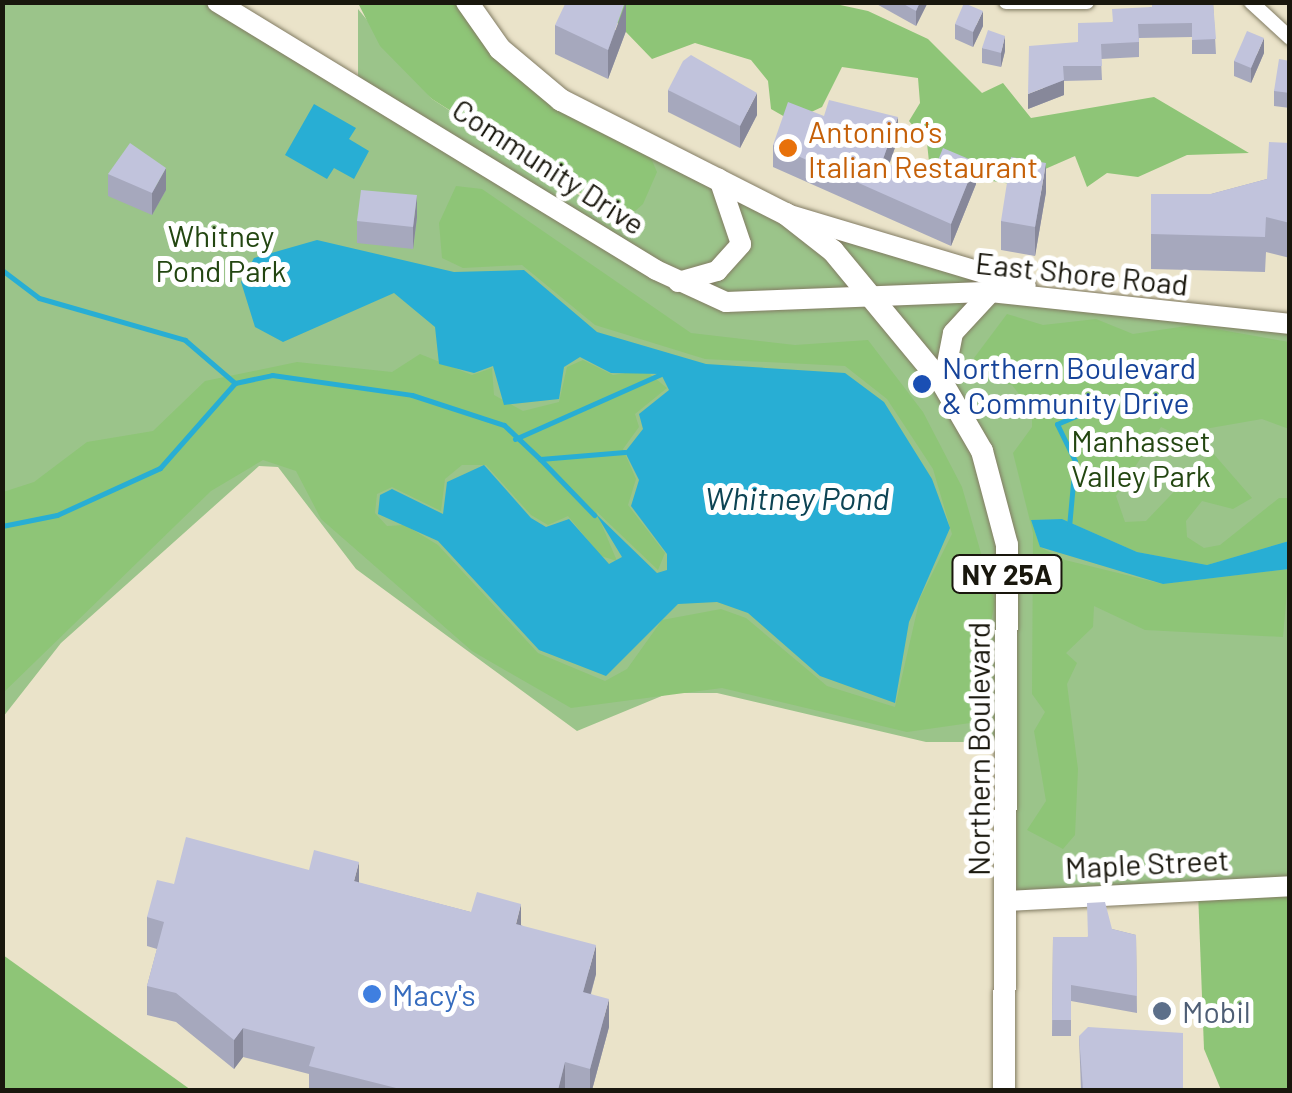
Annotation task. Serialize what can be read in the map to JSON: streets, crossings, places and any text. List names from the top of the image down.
{
  "streets": {
    "main road": [
      "Community Drive",
      "East Shore Road",
      "NY 25A",
      "Northern Boulevard",
      "Maple Street"
    ]
  },
  "crossings": [
    ["Community Drive", "East Shore Road"],
    ["Community Drive", "Northern Boulevard"],
    ["East Shore Road", "Northern Boulevard"],
    ["Northern Boulevard", "Maple Street"]
  ],
  "water": ["Whitney Pond"],
  "parks": ["Whitney Pond Park", "Manhasset Valley Park"],
  "places": [
    "Antonino's Italian Restaurant",
    "Northern Boulevard & Community Drive",
    "Macy's",
    "Mobil"
  ]
}
